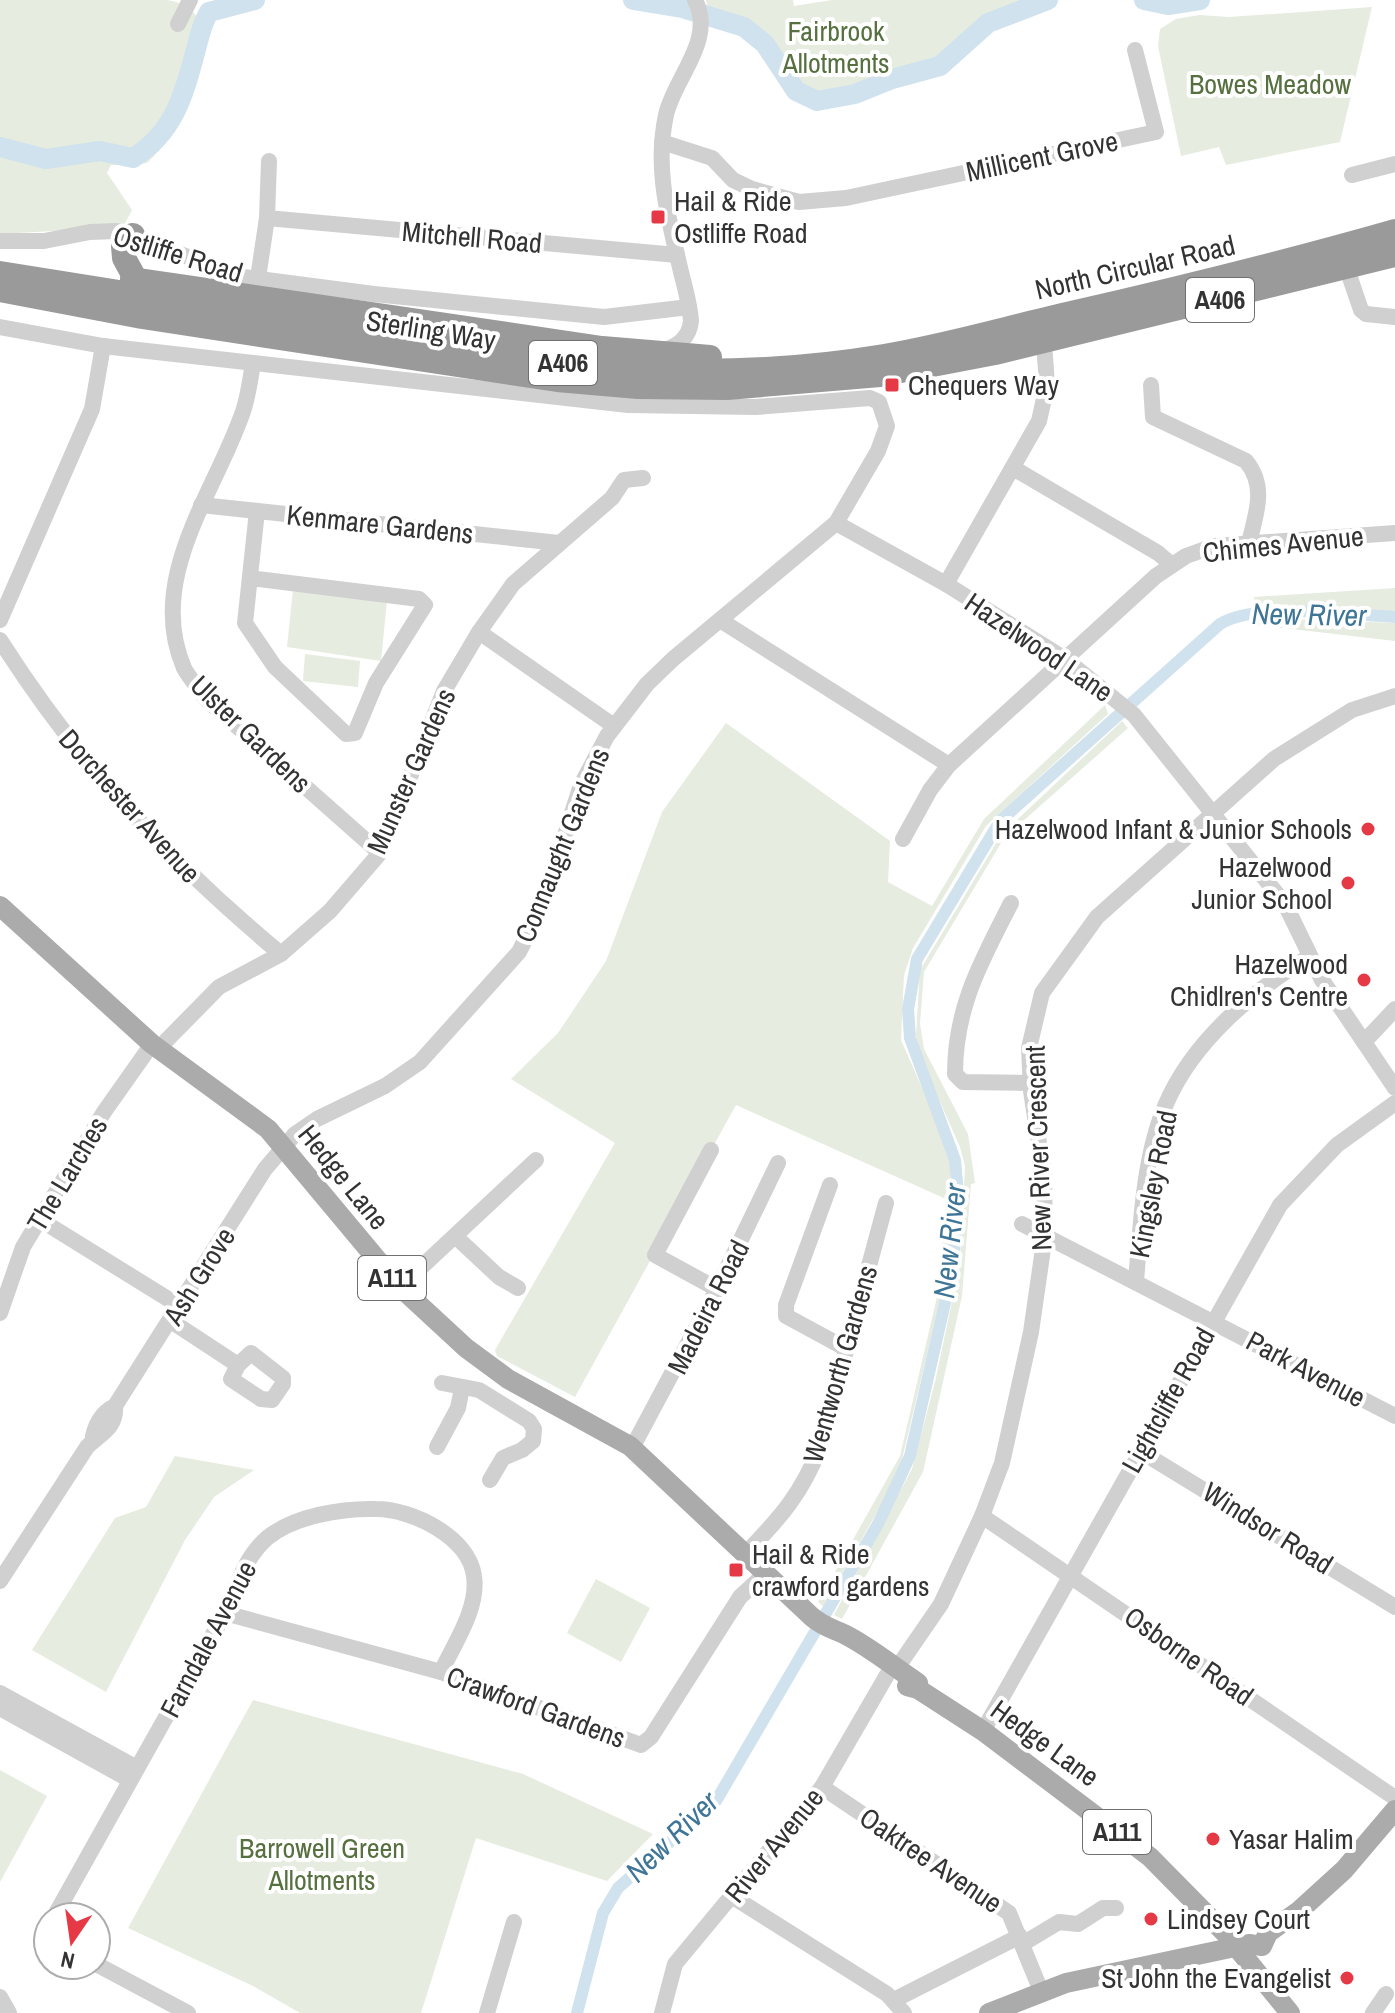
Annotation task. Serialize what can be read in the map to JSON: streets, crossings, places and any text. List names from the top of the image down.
{
  "streets": {
    "highway": ["North Circular Road", "A406", "Sterling Way"],
    "main road": ["Hedge Lane", "A111"],
    "street": [
      "Millicent Grove",
      "Mitchell Road",
      "Ostliffe Road",
      "Kenmare Gardens",
      "Chimes Avenue",
      "Hazelwood Lane",
      "Ulster Gardens",
      "Munster Gardens",
      "Dorchester Avenue",
      "Connaught Gardens",
      "New River Crescent",
      "The Larches",
      "Kingsley Road",
      "Ash Grove",
      "Madeira Road",
      "Wentworth Gardens",
      "Park Avenue",
      "Lightcliffe Road",
      "Windsor Road",
      "Farndale Avenue",
      "Osborne Road",
      "Crawford Gardens",
      "River Avenue",
      "Oaktree Avenue"
    ]
  },
  "crossings": [
    ["North Circular Road", "A406"],
    ["North Circular Road", "Sterling Way"],
    ["A406", "Sterling Way"],
    ["Kenmare Gardens", "Ulster Gardens"],
    ["Kenmare Gardens", "Munster Gardens"],
    ["Chimes Avenue", "Hazelwood Lane"],
    ["Hazelwood Lane", "Connaught Gardens"],
    ["Hazelwood Lane", "New River Crescent"],
    ["Hazelwood Lane", "Kingsley Road"],
    ["Ulster Gardens", "Munster Gardens"],
    ["Ulster Gardens", "Connaught Gardens"],
    ["Munster Gardens", "Dorchester Avenue"],
    ["Munster Gardens", "The Larches"],
    ["Munster Gardens", "Hedge Lane"],
    ["Connaught Gardens", "Hedge Lane"],
    ["Connaught Gardens", "Ash Grove"],
    ["New River Crescent", "Hedge Lane"],
    ["New River Crescent", "Park Avenue"],
    ["New River Crescent", "Osborne Road"],
    ["New River Crescent", "River Avenue"],
    ["The Larches", "Hedge Lane"],
    ["Hedge Lane", "Ash Grove"],
    ["Hedge Lane", "A111"],
    ["Hedge Lane", "Madeira Road"],
    ["Hedge Lane", "Wentworth Gardens"],
    ["Hedge Lane", "Lightcliffe Road"],
    ["Hedge Lane", "Crawford Gardens"],
    ["Hedge Lane", "River Avenue"],
    ["Kingsley Road", "Park Avenue"],
    ["Park Avenue", "Lightcliffe Road"],
    ["Lightcliffe Road", "Windsor Road"],
    ["Lightcliffe Road", "Osborne Road"],
    ["Farndale Avenue", "Crawford Gardens"],
    ["River Avenue", "Oaktree Avenue"]
  ],
  "water": ["New River"],
  "parks": ["Fairbrook Allotments", "Bowes Meadow", "Barrowell Green Allotments"],
  "places": {
    "transit": ["Hail & Ride Ostliffe Road", "Chequers Way", "Hail & Ride crawford gardens"],
    "other": [
      "Hazelwood Infant & Junior Schools",
      "Hazelwood Junior School",
      "Hazelwood Chidlren's Centre",
      "Yasar Halim",
      "Lindsey Court",
      "St John the Evangelist"
    ]
  },
  "north": "bottom"
}
